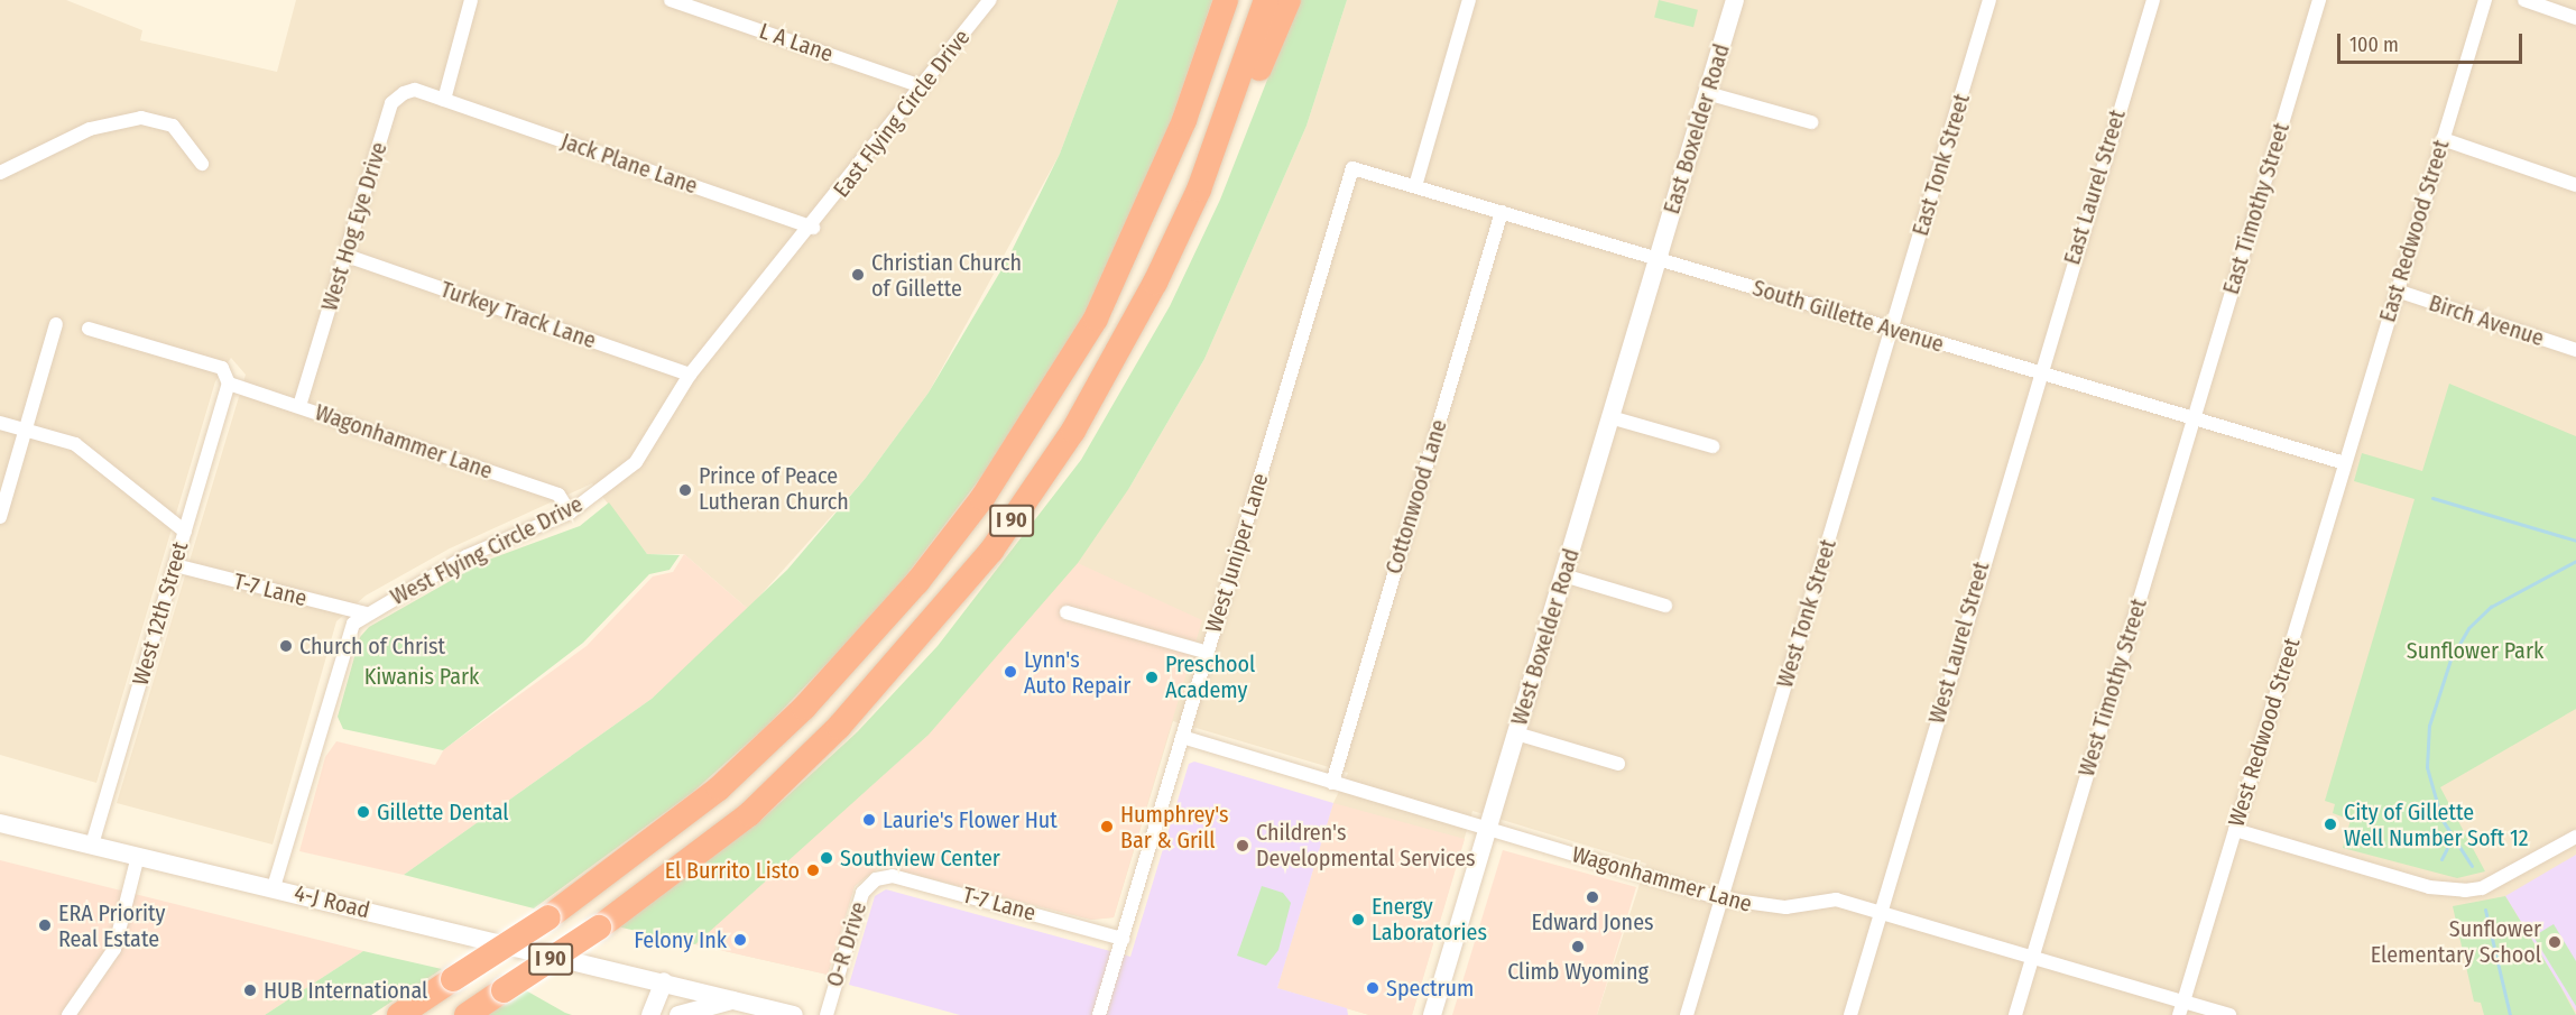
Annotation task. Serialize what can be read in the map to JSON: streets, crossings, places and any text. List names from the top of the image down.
{
  "streets": {
    "highway": ["I 90"],
    "main road": ["East Boxelder Road", "West Boxelder Road", "4-J Road"],
    "street": [
      "L A Lane",
      "East Flying Circle Drive",
      "Jack Plane Lane",
      "East Tonk Street",
      "East Laurel Street",
      "East Timothy Street",
      "West Hog Eye Drive",
      "East Redwood Street",
      "Turkey Track Lane",
      "South Gillette Avenue",
      "Birch Avenue",
      "Wagonhammer Lane",
      "Cottonwood Lane",
      "West Flying Circle Drive",
      "West Juniper Lane",
      "T-7 Lane",
      "West 12th Street",
      "West Tonk Street",
      "West Laurel Street",
      "West Timothy Street",
      "West Redwood Street",
      "O-R Drive"
    ]
  },
  "crossings": [
    ["L A Lane", "East Flying Circle Drive"],
    ["East Flying Circle Drive", "Jack Plane Lane"],
    ["East Flying Circle Drive", "West Flying Circle Drive"],
    ["East Boxelder Road", "South Gillette Avenue"],
    ["East Boxelder Road", "West Boxelder Road"],
    ["Jack Plane Lane", "West Hog Eye Drive"],
    ["Jack Plane Lane", "West Flying Circle Drive"],
    ["East Tonk Street", "South Gillette Avenue"],
    ["East Tonk Street", "West Tonk Street"],
    ["East Laurel Street", "South Gillette Avenue"],
    ["East Laurel Street", "West Laurel Street"],
    ["East Timothy Street", "South Gillette Avenue"],
    ["East Timothy Street", "West Timothy Street"],
    ["West Hog Eye Drive", "Turkey Track Lane"],
    ["West Hog Eye Drive", "Wagonhammer Lane"],
    ["East Redwood Street", "South Gillette Avenue"],
    ["East Redwood Street", "Birch Avenue"],
    ["East Redwood Street", "West Redwood Street"],
    ["Turkey Track Lane", "West Flying Circle Drive"],
    ["South Gillette Avenue", "Cottonwood Lane"],
    ["South Gillette Avenue", "West Juniper Lane"],
    ["South Gillette Avenue", "West Tonk Street"],
    ["South Gillette Avenue", "West Boxelder Road"],
    ["South Gillette Avenue", "West Laurel Street"],
    ["South Gillette Avenue", "West Timothy Street"],
    ["South Gillette Avenue", "West Redwood Street"],
    ["Wagonhammer Lane", "Cottonwood Lane"],
    ["Wagonhammer Lane", "West Flying Circle Drive"],
    ["Wagonhammer Lane", "West Juniper Lane"],
    ["Wagonhammer Lane", "West 12th Street"],
    ["Wagonhammer Lane", "West Tonk Street"],
    ["Wagonhammer Lane", "West Boxelder Road"],
    ["Wagonhammer Lane", "West Laurel Street"],
    ["Wagonhammer Lane", "West Timothy Street"],
    ["Wagonhammer Lane", "West Redwood Street"],
    ["West Flying Circle Drive", "T-7 Lane"],
    ["West Flying Circle Drive", "4-J Road"],
    ["West Juniper Lane", "T-7 Lane"],
    ["T-7 Lane", "West 12th Street"],
    ["T-7 Lane", "O-R Drive"],
    ["West 12th Street", "4-J Road"]
  ],
  "parks": ["Sunflower Park", "Kiwanis Park"],
  "places": [
    "Christian Church of Gillette",
    "Prince of Peace Lutheran Church",
    "Church of Christ",
    "Lynn's Auto Repair",
    "Preschool Academy",
    "Gillette Dental",
    "Laurie's Flower Hut",
    "City of Gillette Well Number Soft 12",
    "Humphrey's Bar & Grill",
    "Children's Developmental Services",
    "Southview Center",
    "El Burrito Listo",
    "Edward Jones",
    "Energy Laboratories",
    "ERA Priority Real Estate",
    "Felony Ink",
    "Sunflower Elementary School",
    "Climb Wyoming",
    "Spectrum",
    "HUB International"
  ],
  "scale_bar": "100 m"
}
